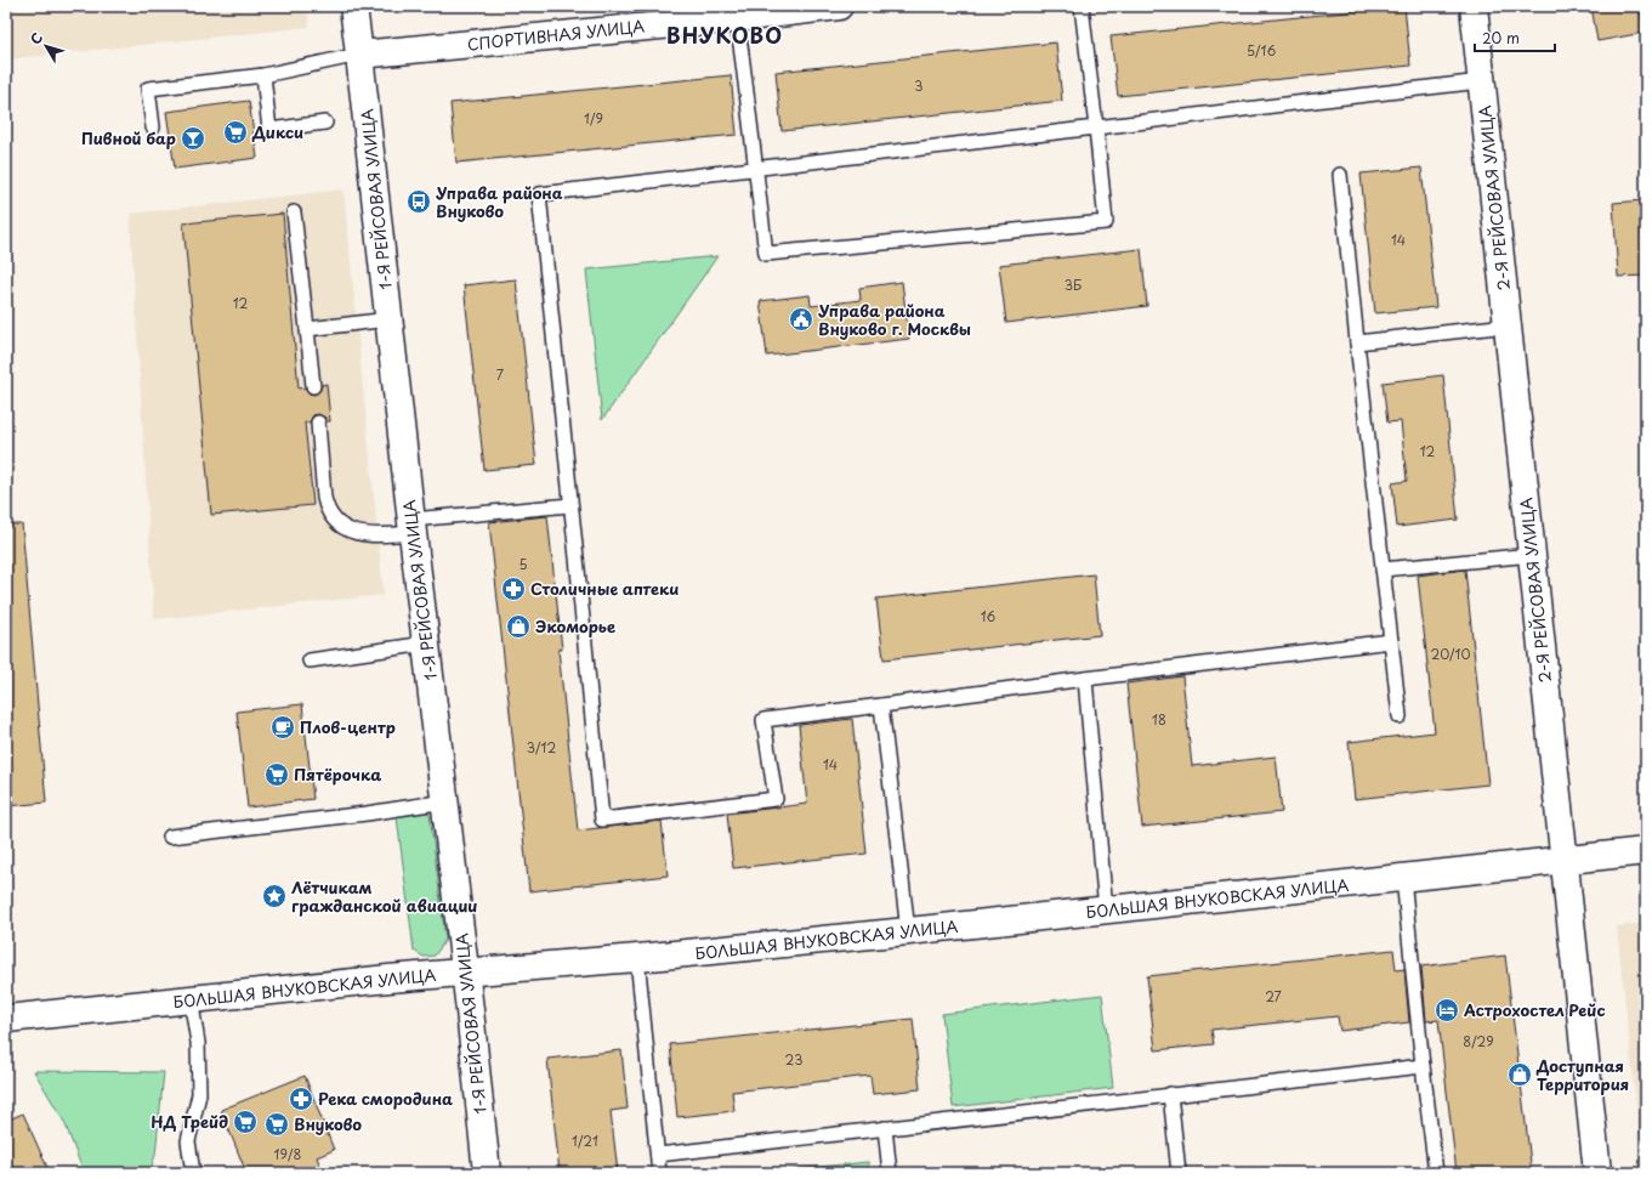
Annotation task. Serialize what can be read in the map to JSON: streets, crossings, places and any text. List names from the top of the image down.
{
  "streets": {
    "street": [
      "СПОРТИВНАЯ УЛИЦА",
      "2-Я РЕЙСОВАЯ УЛИЦА",
      "1-Я РЕЙСОВАЯ УЛИЦА",
      "БОЛЬШАЯ ВНУКОВСКАЯ УЛИЦА"
    ]
  },
  "crossings": [
    ["СПОРТИВНАЯ УЛИЦА", "1-Я РЕЙСОВАЯ УЛИЦА"],
    ["2-Я РЕЙСОВАЯ УЛИЦА", "БОЛЬШАЯ ВНУКОВСКАЯ УЛИЦА"],
    ["1-Я РЕЙСОВАЯ УЛИЦА", "БОЛЬШАЯ ВНУКОВСКАЯ УЛИЦА"]
  ],
  "districts": ["ВНУКОВО"],
  "places": {
    "supermarket": [
      "Дикси",
      "Пятёрочка",
      "НД Трейд",
      "Внуково"
    ],
    "bar": ["Пивной бар"],
    "bus stop": ["Управа района Внуково"],
    "public building": ["Управа района Внуково г. Москвы"],
    "pharmacy": ["Столичные аптеки", "Река смородина"],
    "shop": ["Экоморье", "Доступная Территория"],
    "cafe": ["Плов-центр"],
    "place": ["Лётчикам гражданской авиации"],
    "hotel": ["Астрохостел Рейс"]
  },
  "house_numbers": [
    "5/16",
    "3",
    "1/9",
    "14",
    "3Б",
    "12",
    "7",
    "12",
    "5",
    "16",
    "20/10",
    "18",
    "3/12",
    "14",
    "27",
    "8/29",
    "23",
    "1/21",
    "19/8"
  ],
  "scale_bar": "20 m",
  "north": "top left"
}
